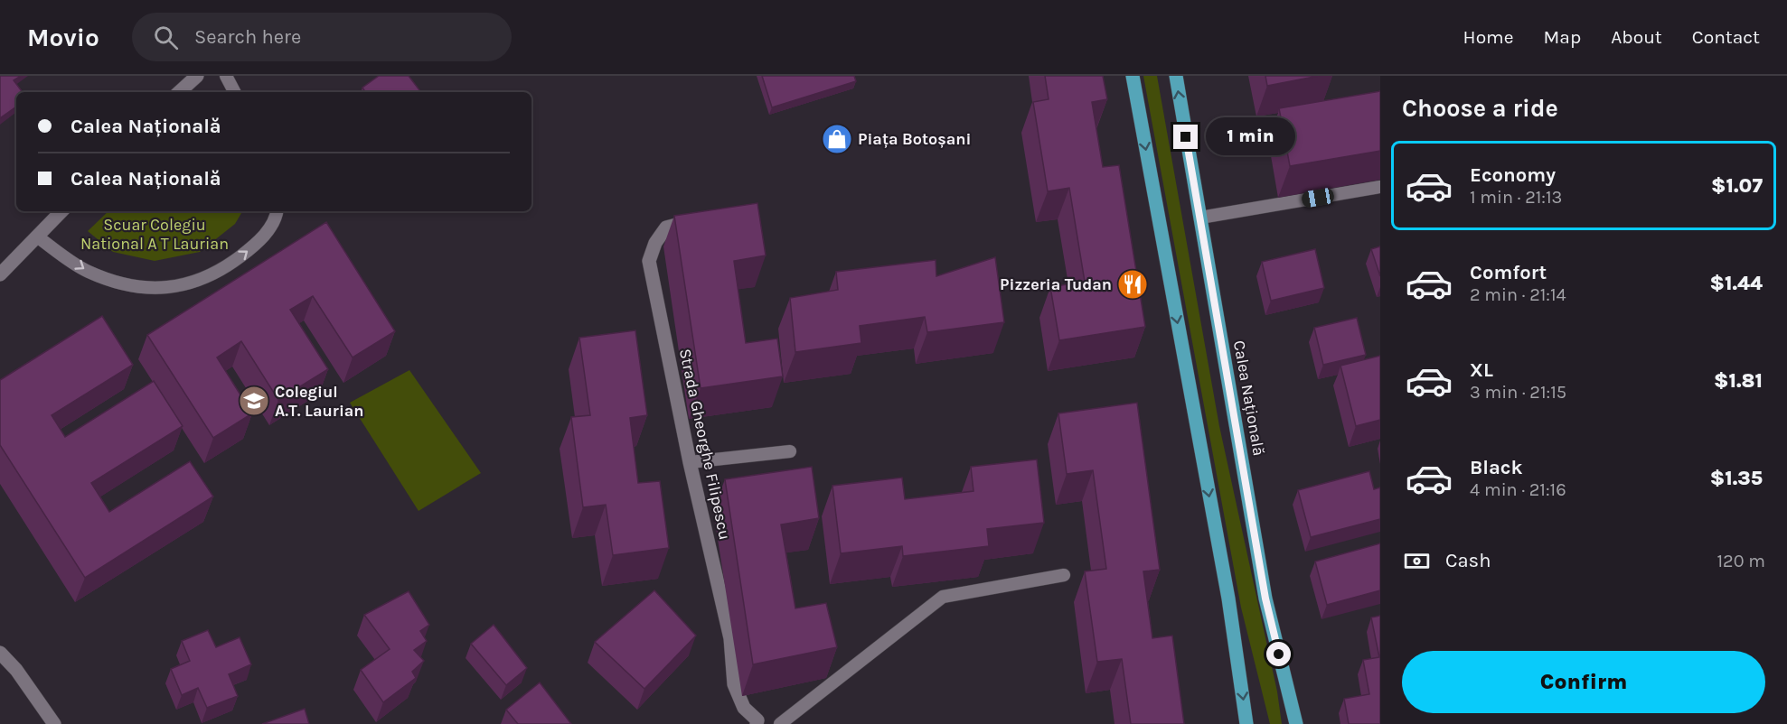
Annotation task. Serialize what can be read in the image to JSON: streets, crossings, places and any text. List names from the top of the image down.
{
  "streets": {
    "main road": ["Calea Națională"],
    "street": ["Strada Gheorghe Filipescu"]
  },
  "parks": ["Scuar Colegiu National A T Laurian"],
  "places": {
    "shop": ["Piața Botoșani"],
    "restaurant": ["Pizzeria Tudan"],
    "school or university": ["Colegiul A.T. Laurian"]
  },
  "page": {
    "header": "Movio",
    "search": "Search here",
    "nav": [
      "Home",
      "Map",
      "About",
      "Contact"
    ],
    "heading": "Choose a ride",
    "banner": ["Calea Națională", "Calea Națională"],
    "bubble": "1 min",
    "list": [
      {
        "name": "Economy",
        "note": "1 min · 21:13",
        "value": "$1.07"
      },
      {
        "name": "Comfort",
        "note": "2 min · 21:14",
        "value": "$1.44"
      },
      {
        "name": "XL",
        "note": "3 min · 21:15",
        "value": "$1.81"
      },
      {
        "name": "Black",
        "note": "4 min · 21:16",
        "value": "$1.35"
      }
    ],
    "pay": ["Cash", "120 m"],
    "buttons": "Confirm"
  }
}
